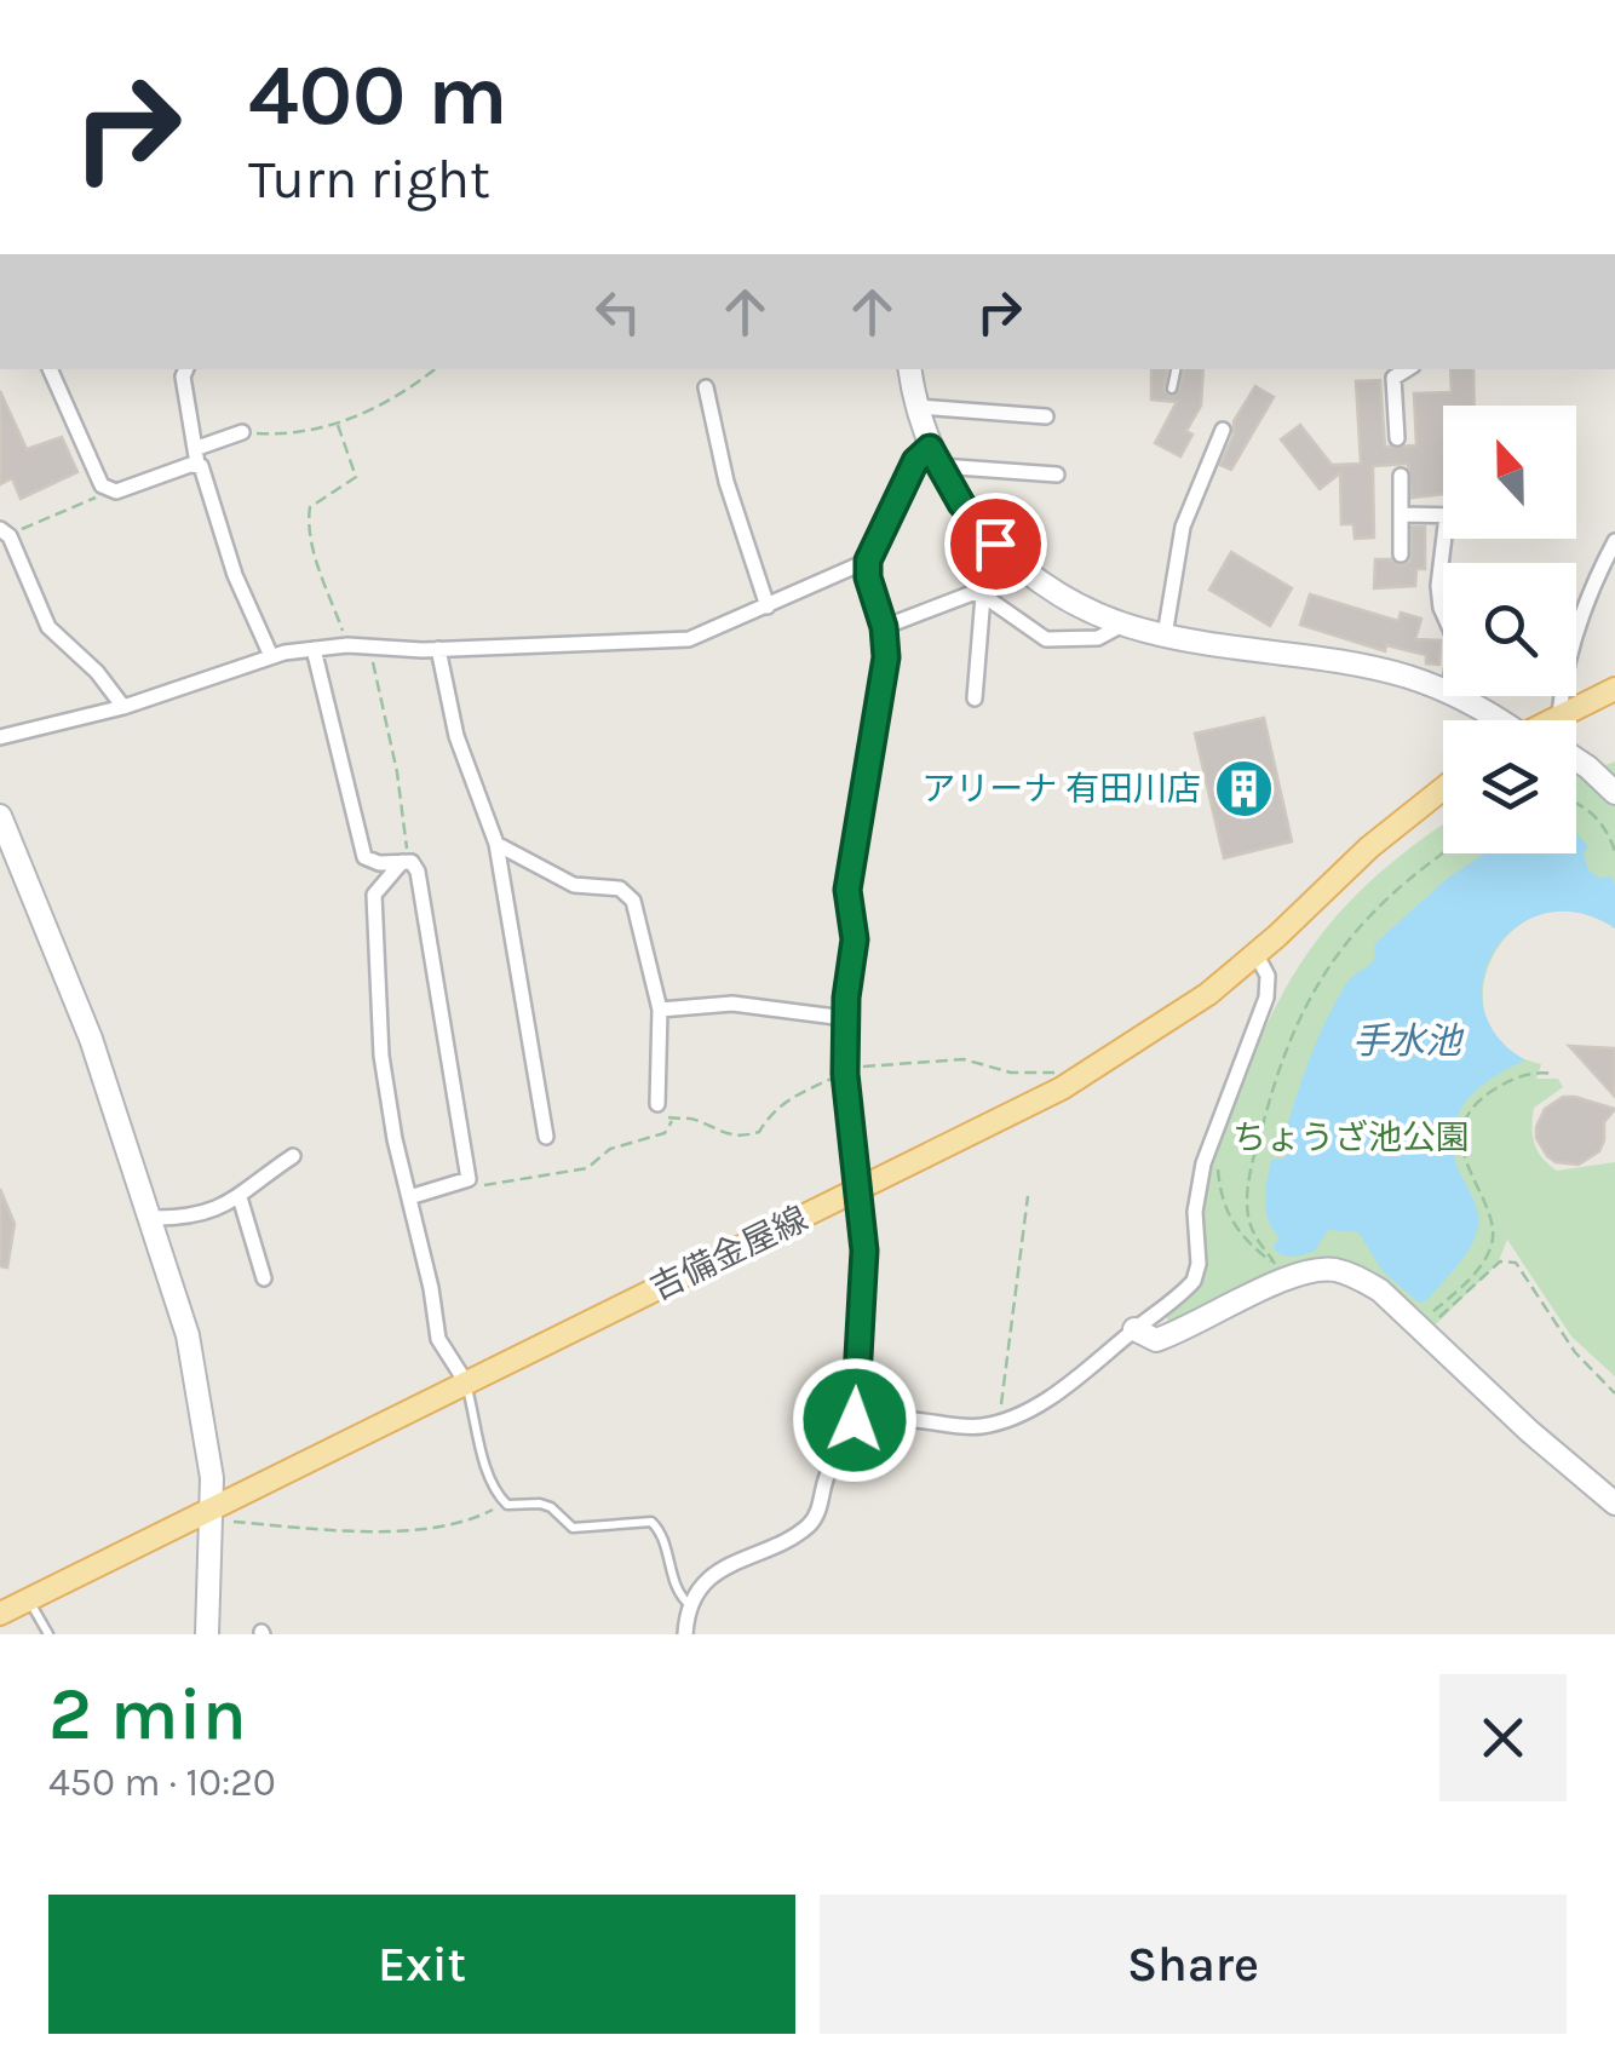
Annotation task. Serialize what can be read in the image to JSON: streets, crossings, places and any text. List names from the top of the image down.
{
  "streets": {
    "main road": ["吉備金屋線"]
  },
  "water": ["手水池"],
  "parks": ["ちょうざ池公園"],
  "places": {
    "building": ["アリーナ 有田川店"]
  },
  "north": "top",
  "page": {
    "turn": ["400 m", "Turn right"],
    "heading": ["2 min", "450 m · 10:20"],
    "buttons": ["Exit", "Share"]
  }
}
